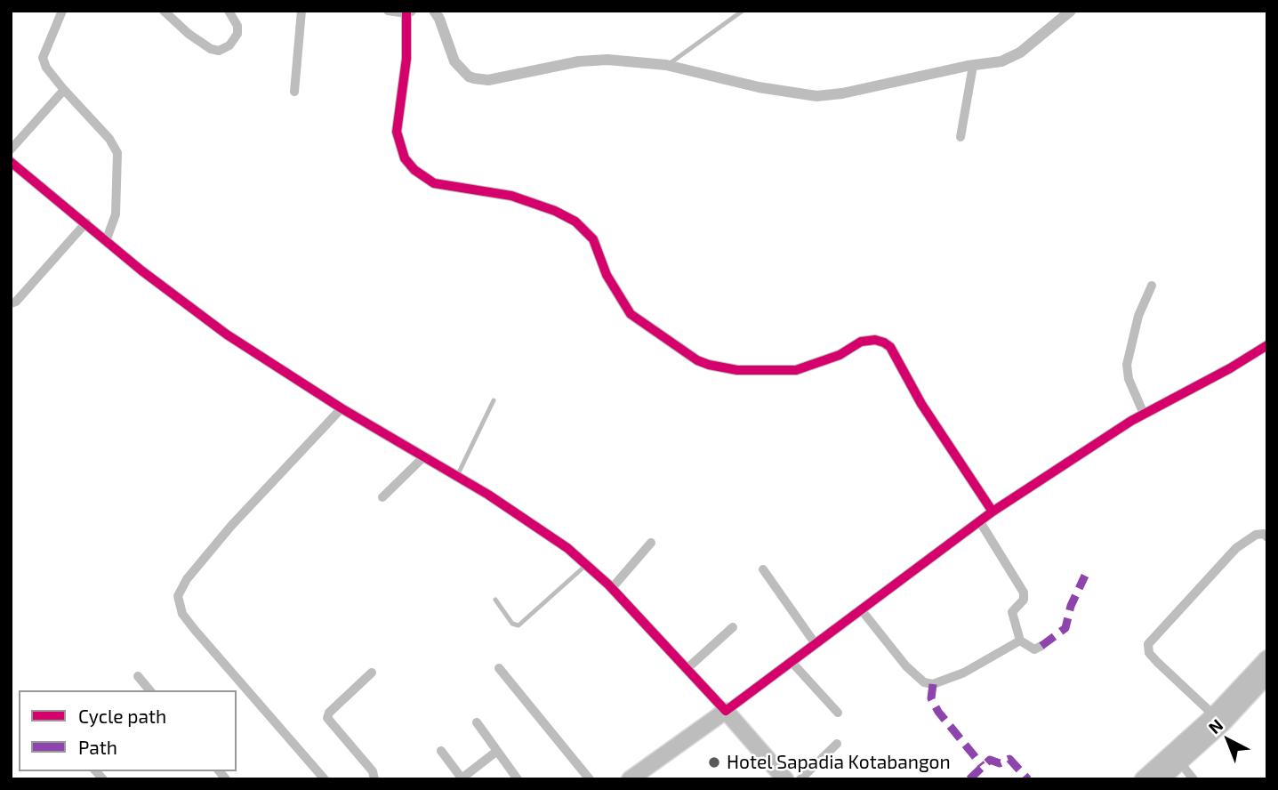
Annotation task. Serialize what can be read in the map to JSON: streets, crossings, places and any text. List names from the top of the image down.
{
  "places": ["Hotel Sapadia Kotabangon"],
  "legend": ["Cycle path", "Path"],
  "north": "top left"
}
